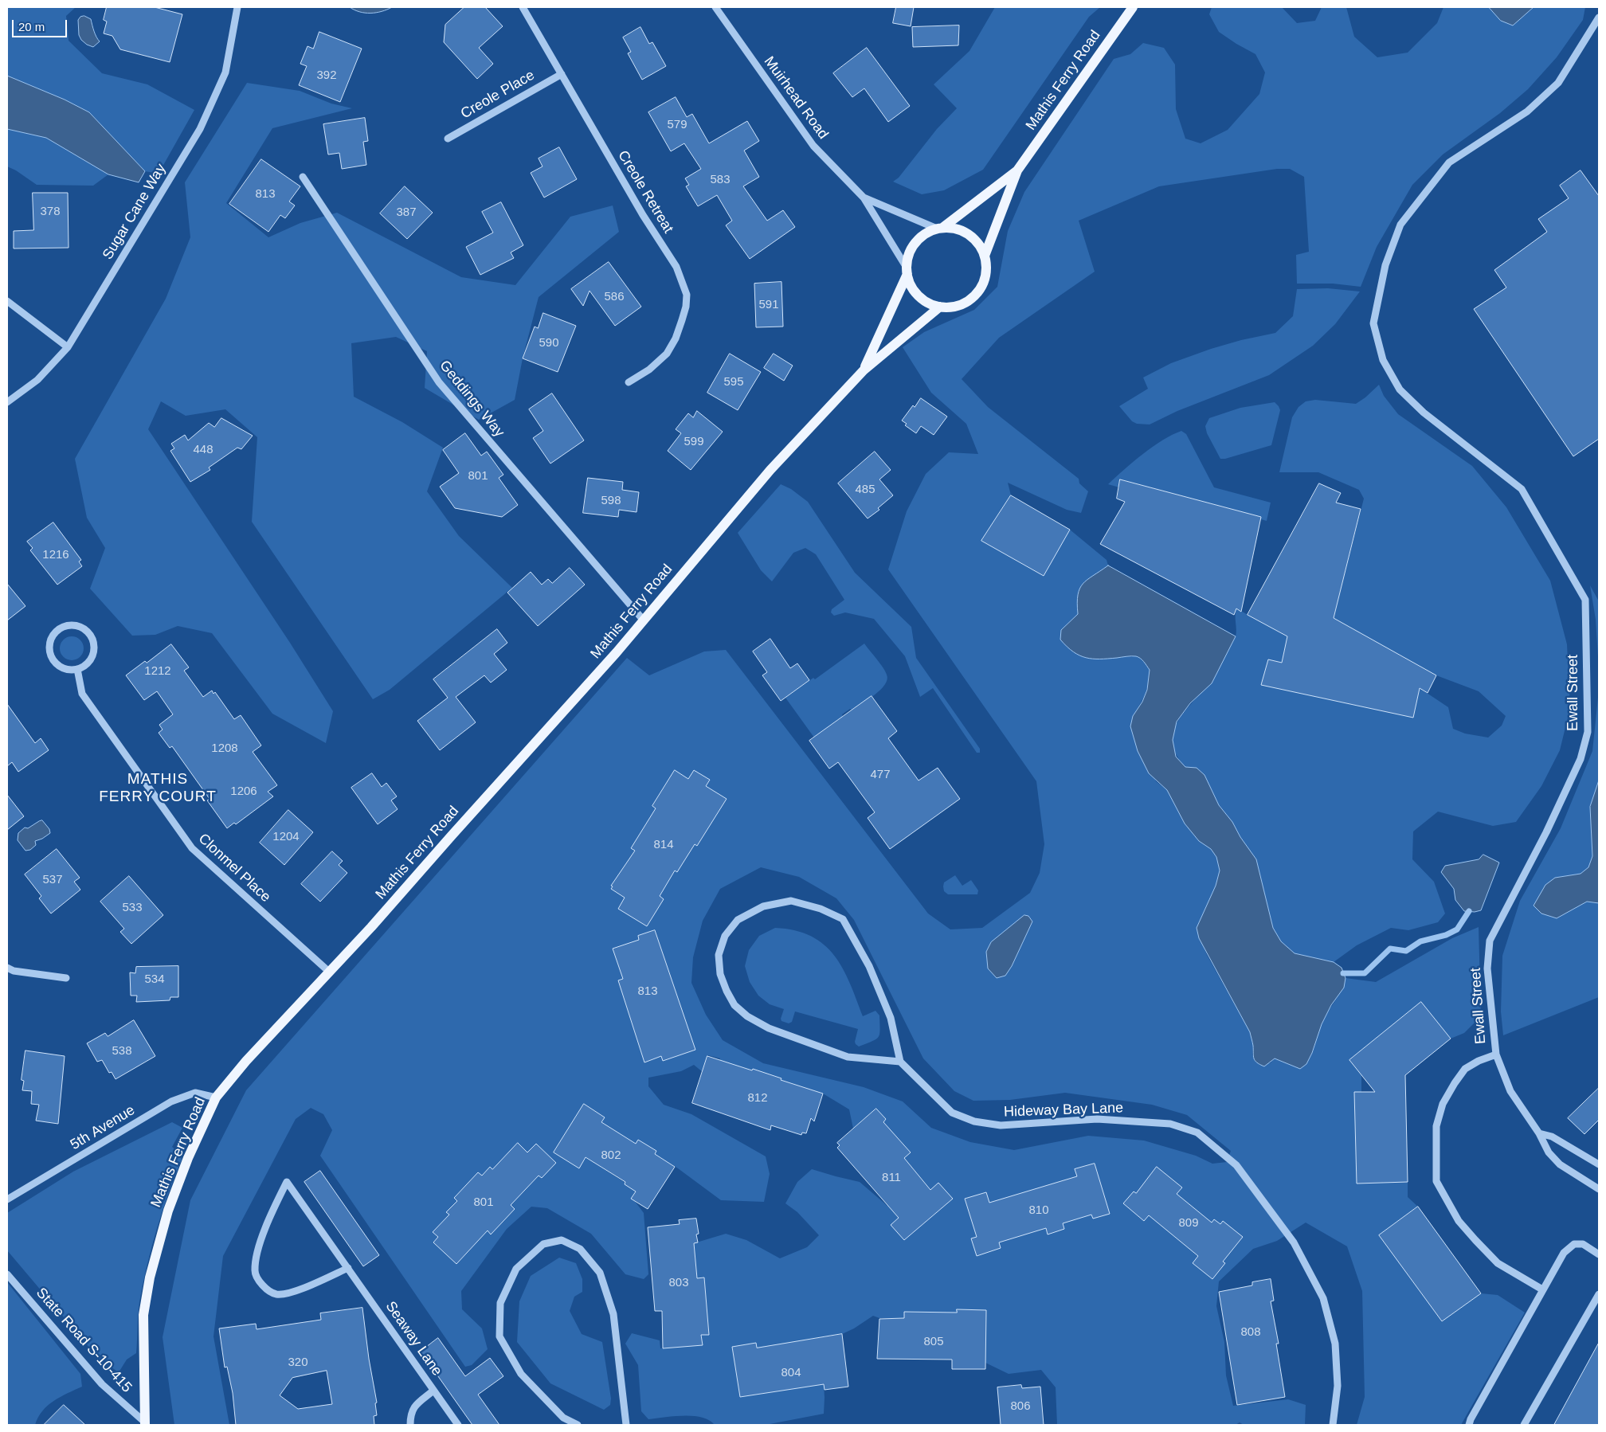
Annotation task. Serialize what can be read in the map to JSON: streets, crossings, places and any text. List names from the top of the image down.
{
  "streets": {
    "main road": ["Mathis Ferry Road"],
    "street": [
      "Creole Place",
      "Muirhead Road",
      "Creole Retreat",
      "Sugar Cane Way",
      "Geddings Way",
      "Ewall Street",
      "Clonmel Place",
      "Hideway Bay Lane",
      "5th Avenue",
      "Seaway Lane",
      "State Road S-10-415"
    ]
  },
  "crossings": [
    ["Mathis Ferry Road", "Muirhead Road"],
    ["Mathis Ferry Road", "Geddings Way"],
    ["Mathis Ferry Road", "Clonmel Place"],
    ["Mathis Ferry Road", "5th Avenue"],
    ["Mathis Ferry Road", "State Road S-10-415"],
    ["Creole Place", "Creole Retreat"]
  ],
  "districts": ["MATHIS FERRY COURT"],
  "house_numbers": [
    "392",
    "579",
    "583",
    "813",
    "378",
    "387",
    "586",
    "591",
    "590",
    "595",
    "599",
    "448",
    "801",
    "485",
    "598",
    "1216",
    "1212",
    "1208",
    "477",
    "1206",
    "1204",
    "814",
    "537",
    "533",
    "534",
    "813",
    "538",
    "812",
    "802",
    "811",
    "801",
    "810",
    "809",
    "803",
    "808",
    "805",
    "320",
    "804",
    "806"
  ],
  "scale_bar": "20 m"
}
